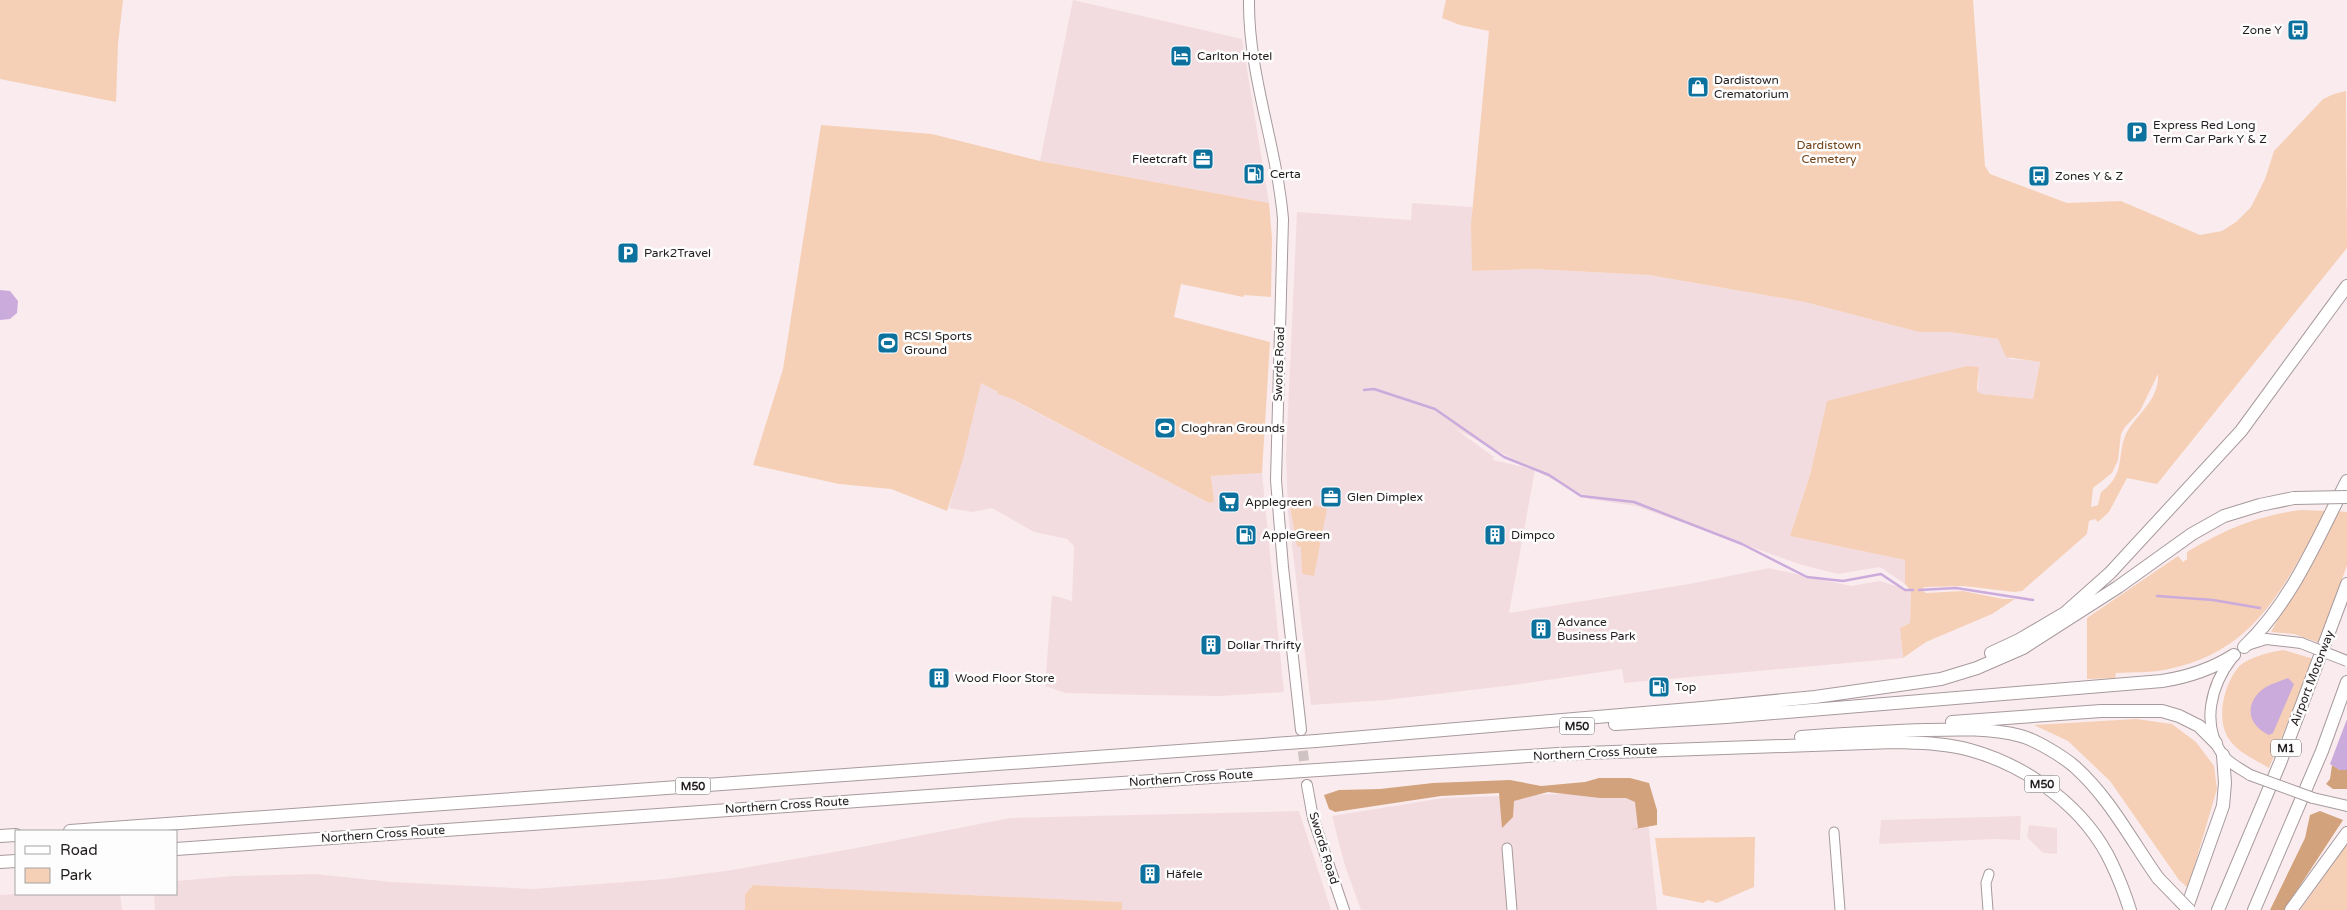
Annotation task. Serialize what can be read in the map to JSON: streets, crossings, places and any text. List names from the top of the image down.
{
  "streets": {
    "highway": [
      "Airport Motorway",
      "M50",
      "M1",
      "Northern Cross Route"
    ],
    "main road": ["Swords Road"]
  },
  "crossings": [
    ["M50", "Northern Cross Route"]
  ],
  "parks": ["Dardistown Cemetery"],
  "places": {
    "bus stop": ["Zone Y", "Zones Y & Z"],
    "hotel": ["Carlton Hotel"],
    "shop": ["Dardistown Crematorium"],
    "parking": ["Express Red Long Term Car Park Y & Z", "Park2Travel"],
    "office": ["Fleetcraft", "Glen Dimplex"],
    "fuel station": ["Certa", "AppleGreen", "Top"],
    "sports": ["RCSI Sports Ground", "Cloghran Grounds"],
    "supermarket": ["Applegreen"],
    "building": [
      "Dimpco",
      "Advance Business Park",
      "Dollar Thrifty",
      "Wood Floor Store",
      "Häfele"
    ]
  },
  "legend": ["Road", "Park"]
}
